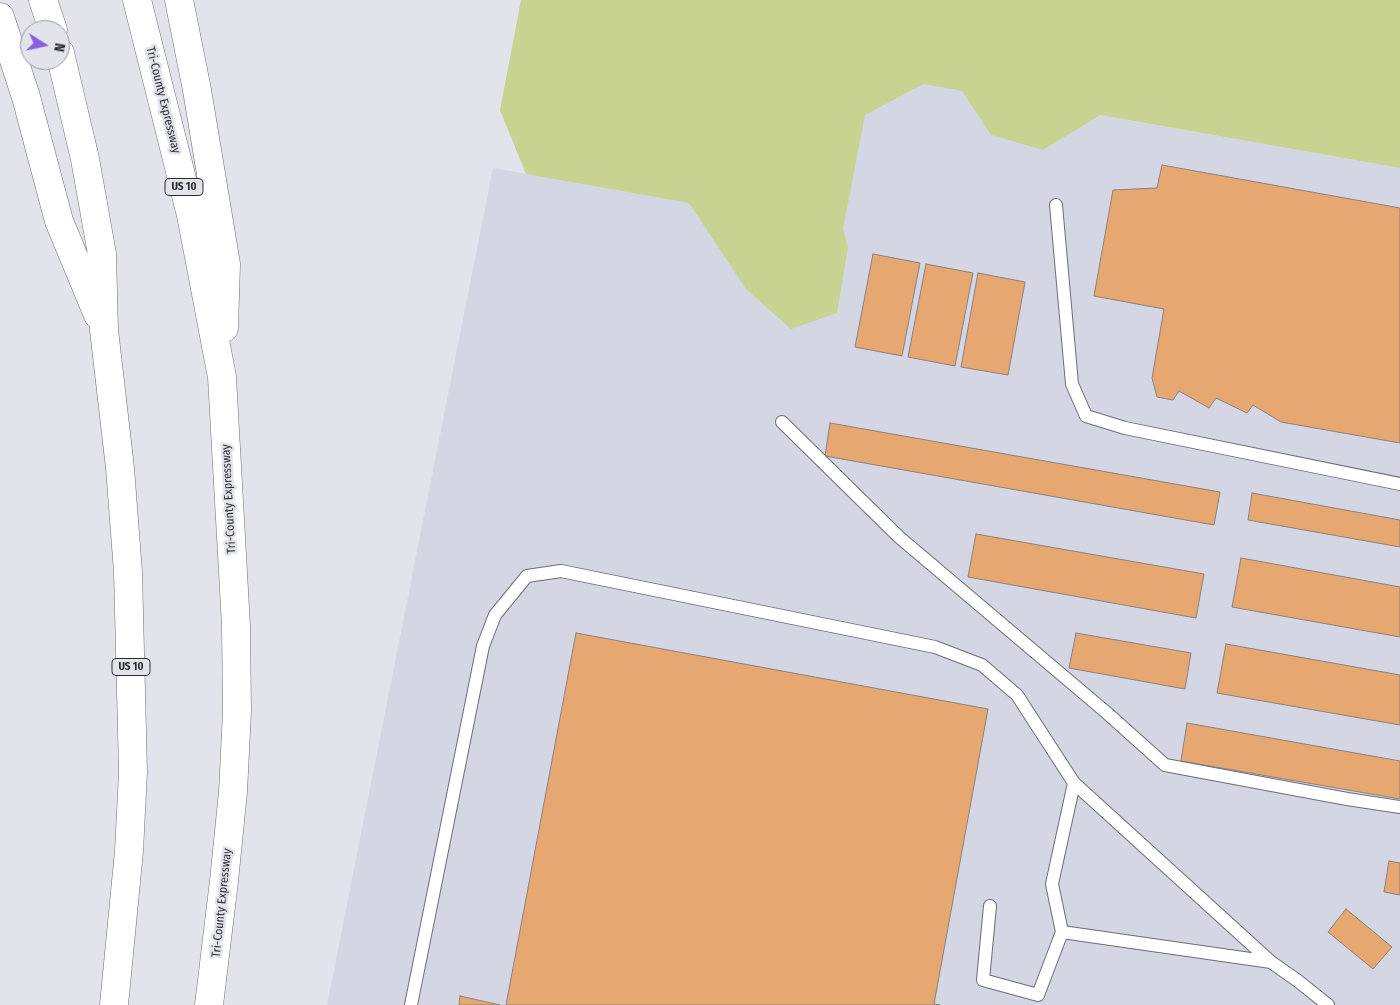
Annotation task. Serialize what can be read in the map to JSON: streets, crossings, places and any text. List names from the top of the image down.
{
  "streets": {
    "highway": ["Tri-County Expressway", "US 10"]
  },
  "north": "right"
}
